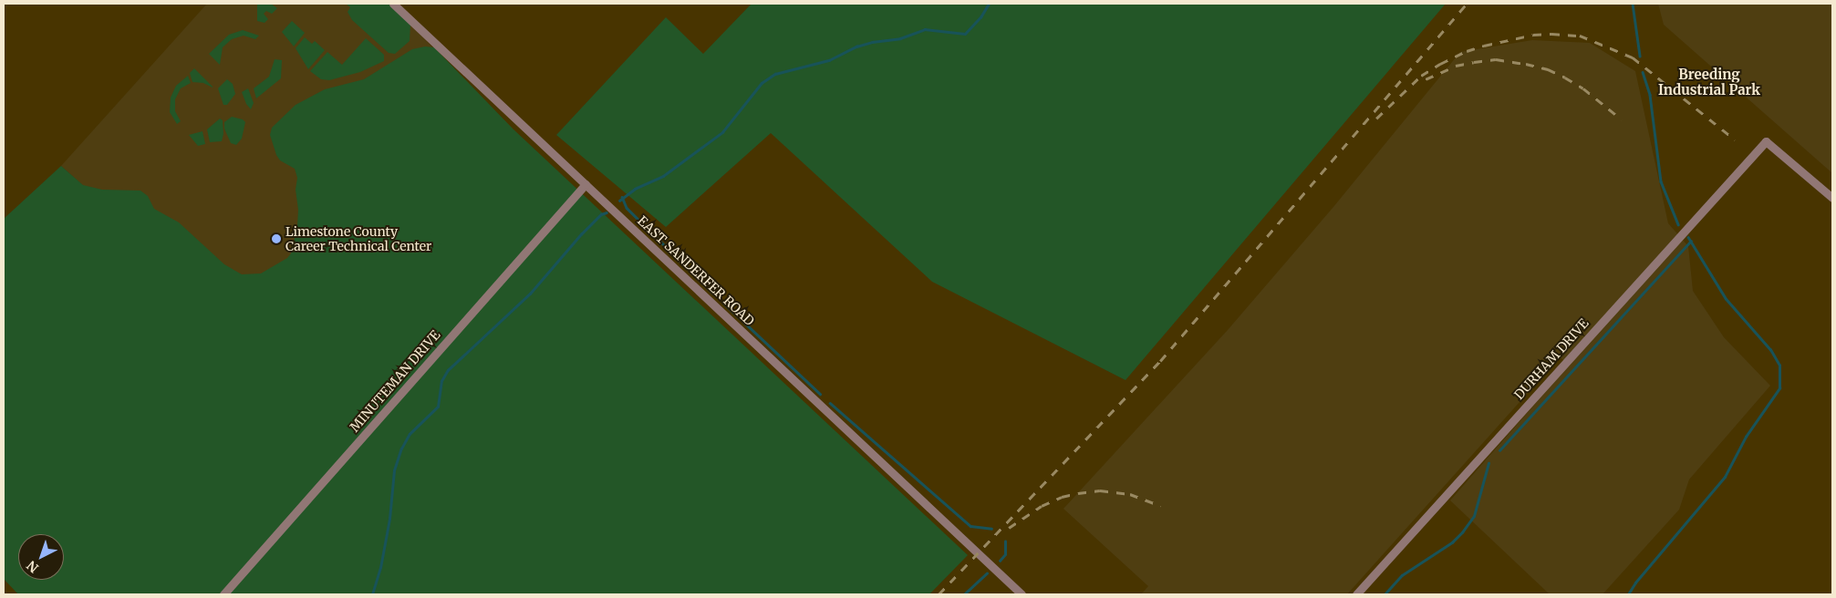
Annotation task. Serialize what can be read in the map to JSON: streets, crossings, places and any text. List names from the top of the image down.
{
  "streets": {
    "street": ["EAST SANDERFER ROAD", "DURHAM DRIVE", "MINUTEMAN DRIVE"]
  },
  "crossings": [
    ["EAST SANDERFER ROAD", "MINUTEMAN DRIVE"]
  ],
  "districts": ["Breeding Industrial Park"],
  "places": ["Limestone County Career Technical Center"],
  "north": "bottom left"
}
